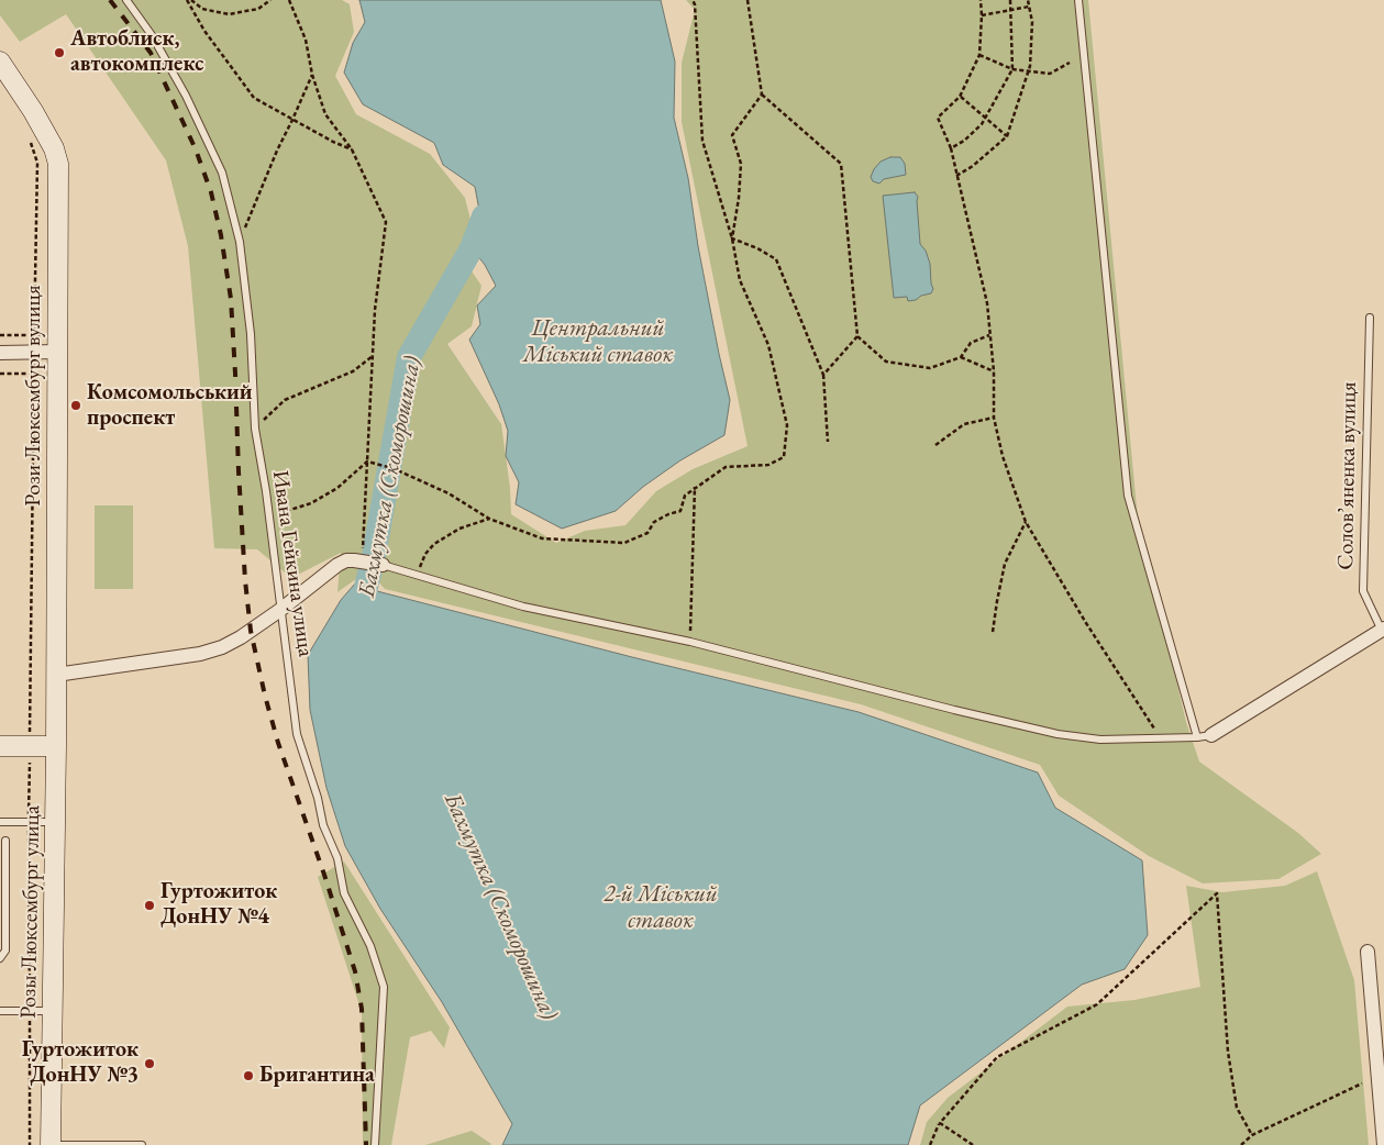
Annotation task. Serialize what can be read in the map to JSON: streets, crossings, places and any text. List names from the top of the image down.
{
  "streets": {
    "street": ["Рози Люксембург вулиця", "Розы Люксембург улица"],
    "lane": ["Солов’яненка вулиця", "Ивана Гейкина улица"]
  },
  "crossings": [
    ["Рози Люксембург вулиця", "Розы Люксембург улица"]
  ],
  "water": ["Центральний Міський ставок", "Бахмутка (Скоморошина)", "2-й Міський ставок"],
  "places": [
    "Автоблиск, автокомплекс",
    "Комсомольський проспект",
    "Гуртожиток ДонНУ №4",
    "Гуртожиток ДонНУ №3",
    "Бригантина"
  ]
}
